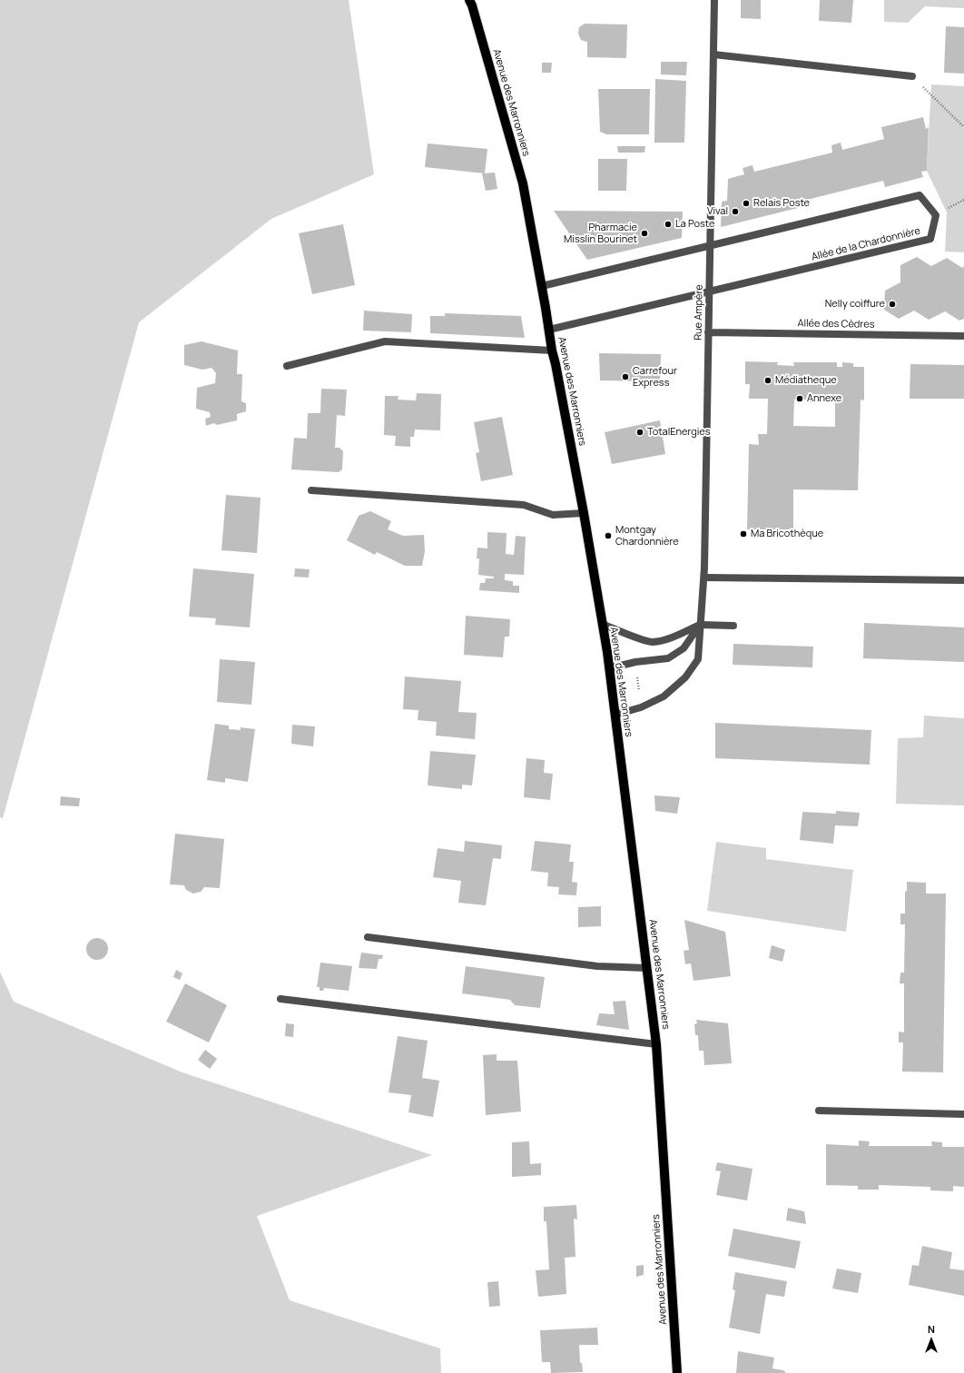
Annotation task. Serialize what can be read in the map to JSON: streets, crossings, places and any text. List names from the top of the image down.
{
  "streets": {
    "main road": ["Avenue des Marronniers"],
    "street": ["Allée de la Chardonnière", "Rue Ampère", "Allée des Cèdres"]
  },
  "crossings": [
    ["Avenue des Marronniers", "Allée de la Chardonnière"],
    ["Avenue des Marronniers", "Rue Ampère"],
    ["Allée de la Chardonnière", "Rue Ampère"],
    ["Rue Ampère", "Allée des Cèdres"]
  ],
  "places": [
    "Relais Poste",
    "Vival",
    "La Poste",
    "Pharmacie Misslin Bourinet",
    "Nelly coiffure",
    "Carrefour Express",
    "Médiatheque",
    "Annexe",
    "TotalEnergies",
    "Ma Bricothèque",
    "Montgay Chardonnière"
  ],
  "north": "top"
}
